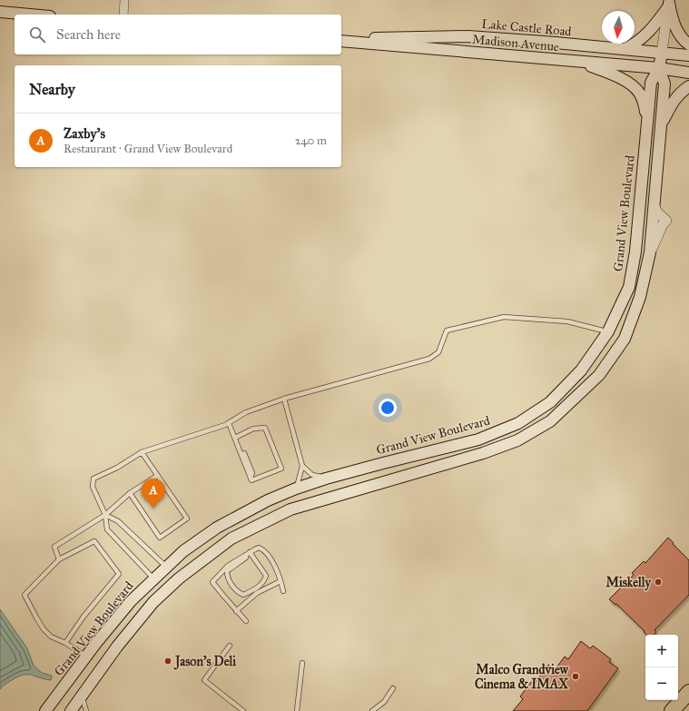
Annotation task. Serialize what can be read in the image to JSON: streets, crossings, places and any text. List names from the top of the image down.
{
  "streets": {
    "main road": ["Lake Castle Road", "Madison Avenue", "Grand View Boulevard"]
  },
  "crossings": [
    ["Lake Castle Road", "Grand View Boulevard"],
    ["Madison Avenue", "Grand View Boulevard"]
  ],
  "places": ["Miskelly", "Jason's Deli", "Malco Grandview Cinema & IMAX"],
  "north": "bottom",
  "page": {
    "search": "Search here",
    "heading": "Nearby",
    "list": [
      {
        "mark": "A",
        "name": "Zaxby's",
        "note": "Restaurant · Grand View Boulevard",
        "value": "240 m"
      }
    ],
    "pins": "A",
    "map_buttons": ["+", "−"]
  }
}
